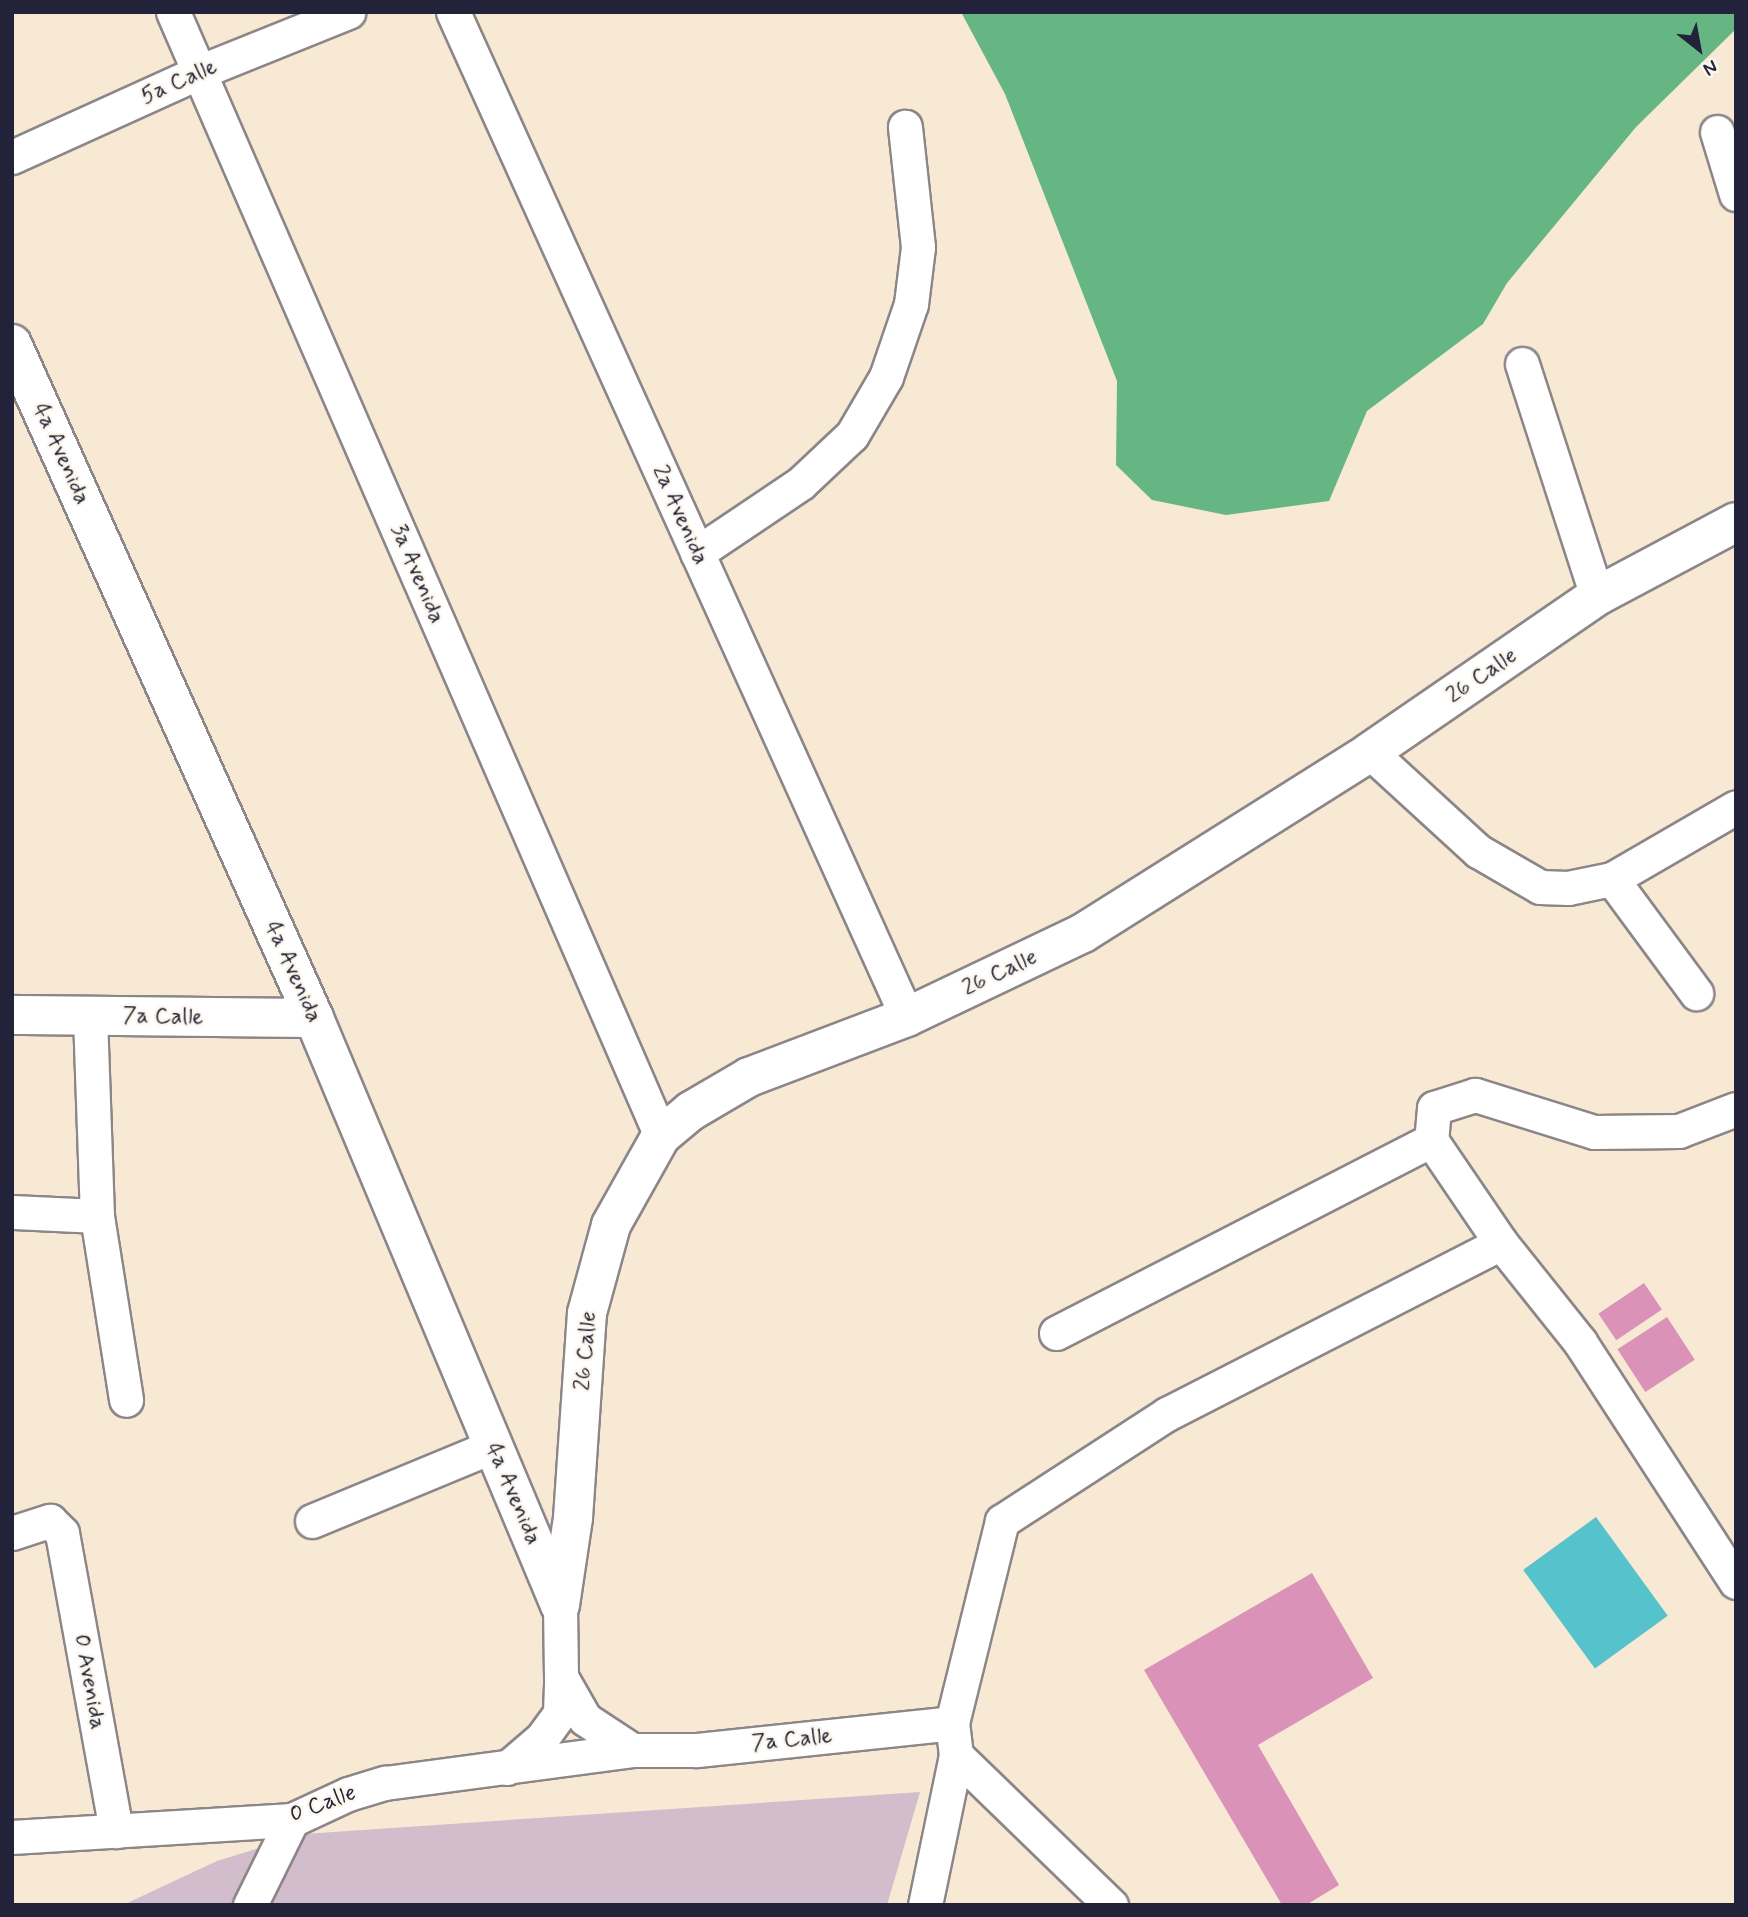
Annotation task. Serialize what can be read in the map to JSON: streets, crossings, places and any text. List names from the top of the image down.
{
  "streets": {
    "street": [
      "5a Calle",
      "4a Avenida",
      "2a Avenida",
      "3a Avenida",
      "26 Calle",
      "7a Calle",
      "0 Avenida",
      "0 Calle"
    ]
  },
  "crossings": [
    ["5a Calle", "3a Avenida"],
    ["4a Avenida", "26 Calle"],
    ["4a Avenida", "7a Calle"],
    ["2a Avenida", "26 Calle"],
    ["3a Avenida", "26 Calle"],
    ["7a Calle", "0 Calle"],
    ["0 Avenida", "0 Calle"]
  ],
  "north": "bottom right"
}
